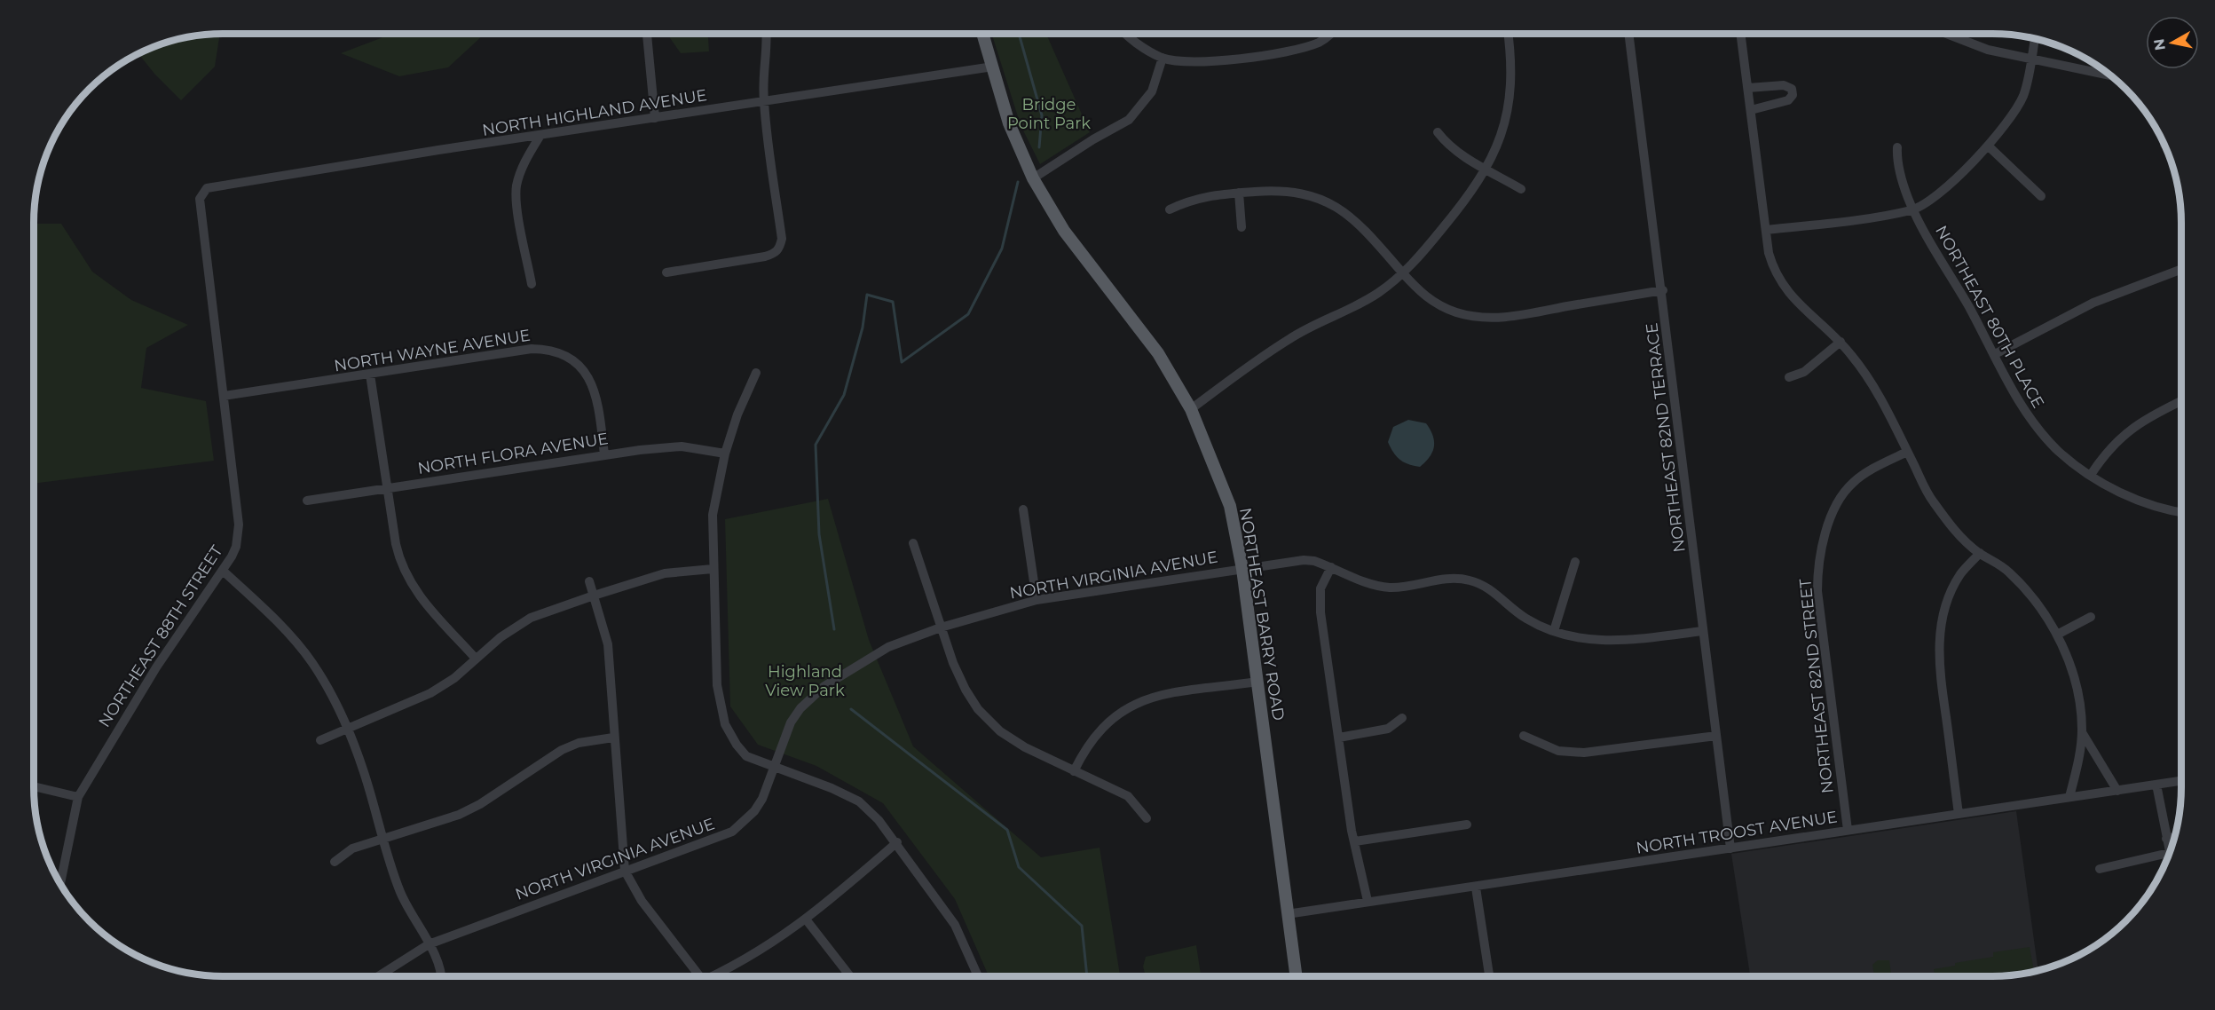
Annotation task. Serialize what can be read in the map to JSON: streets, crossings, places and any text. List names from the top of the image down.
{
  "streets": {
    "main road": ["NORTHEAST BARRY ROAD"],
    "street": [
      "NORTH HIGHLAND AVENUE",
      "NORTHEAST 80TH PLACE",
      "NORTH WAYNE AVENUE",
      "NORTHEAST 82ND TERRACE",
      "NORTH FLORA AVENUE",
      "NORTH VIRGINIA AVENUE",
      "NORTHEAST 88TH STREET",
      "NORTHEAST 82ND STREET",
      "NORTH TROOST AVENUE"
    ]
  },
  "crossings": [
    ["NORTH HIGHLAND AVENUE", "NORTHEAST BARRY ROAD"],
    ["NORTH HIGHLAND AVENUE", "NORTHEAST 88TH STREET"],
    ["NORTH WAYNE AVENUE", "NORTH FLORA AVENUE"],
    ["NORTH WAYNE AVENUE", "NORTHEAST 88TH STREET"],
    ["NORTHEAST 82ND TERRACE", "NORTH VIRGINIA AVENUE"],
    ["NORTHEAST 82ND TERRACE", "NORTH TROOST AVENUE"],
    ["NORTH VIRGINIA AVENUE", "NORTHEAST BARRY ROAD"],
    ["NORTHEAST BARRY ROAD", "NORTH TROOST AVENUE"],
    ["NORTHEAST 82ND STREET", "NORTH TROOST AVENUE"]
  ],
  "parks": ["Bridge Point Park", "Highland View Park"],
  "north": "left"
}
